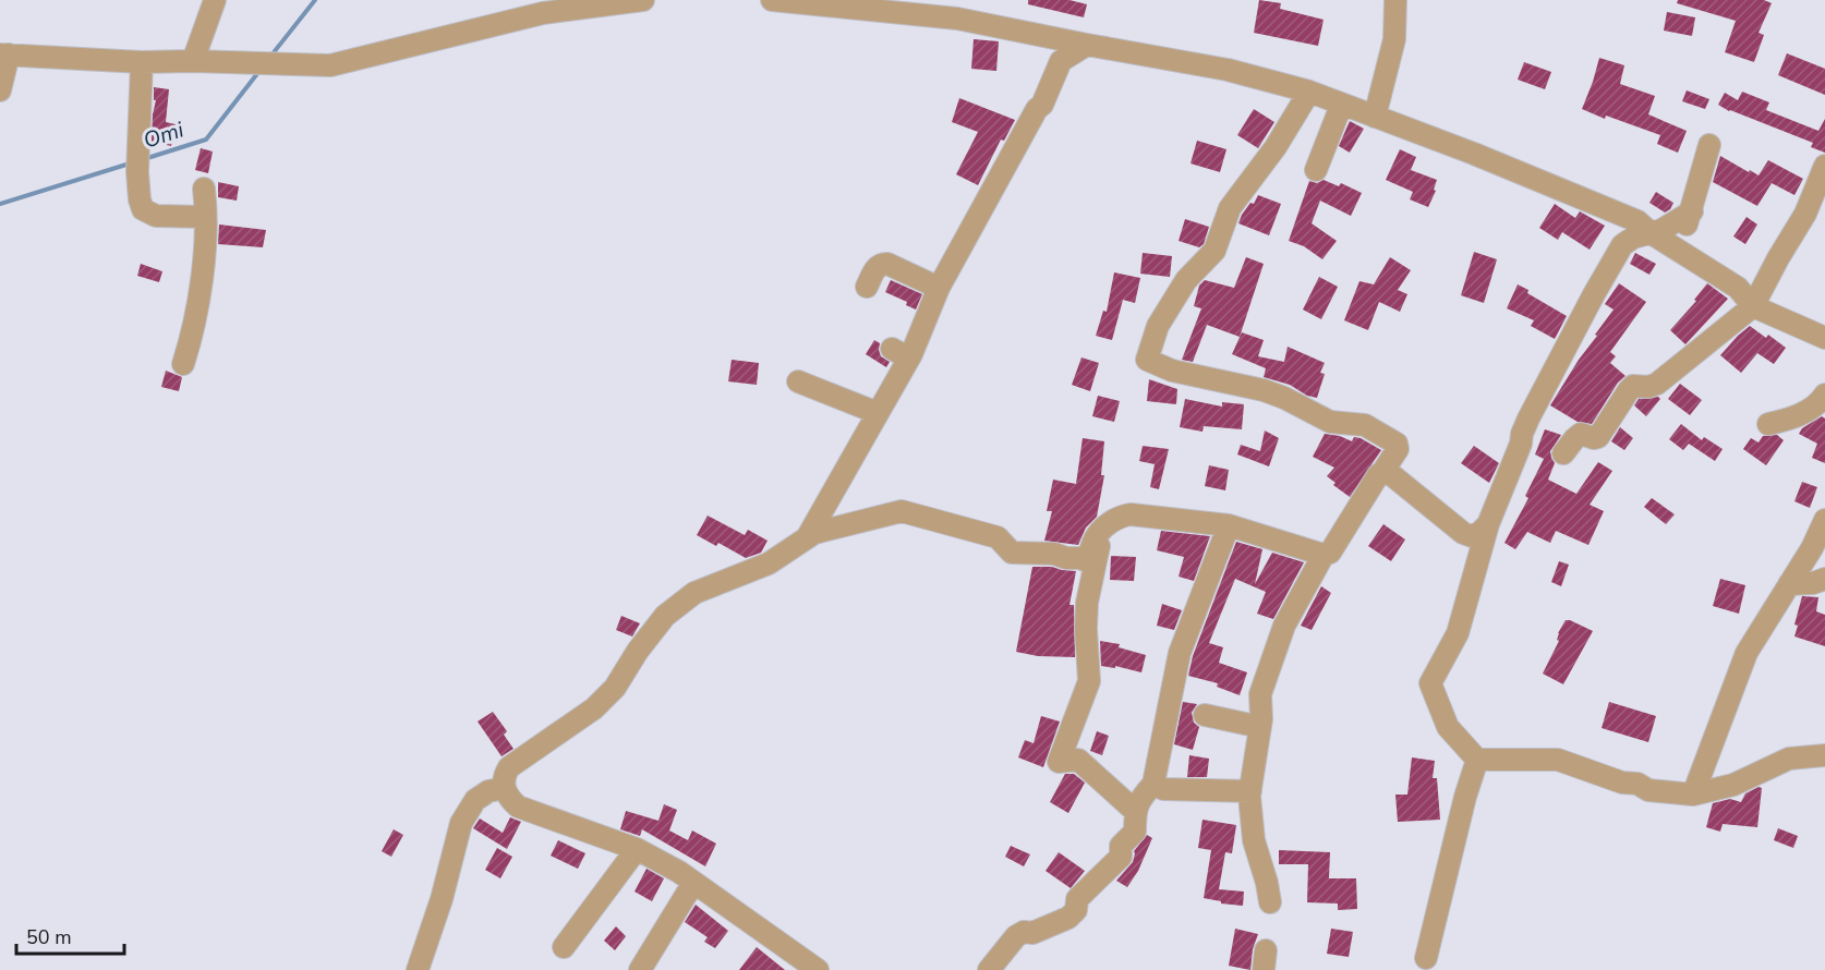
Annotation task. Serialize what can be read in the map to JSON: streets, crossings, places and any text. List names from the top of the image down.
{
  "water": ["Omi"],
  "scale_bar": "50 m"
}
